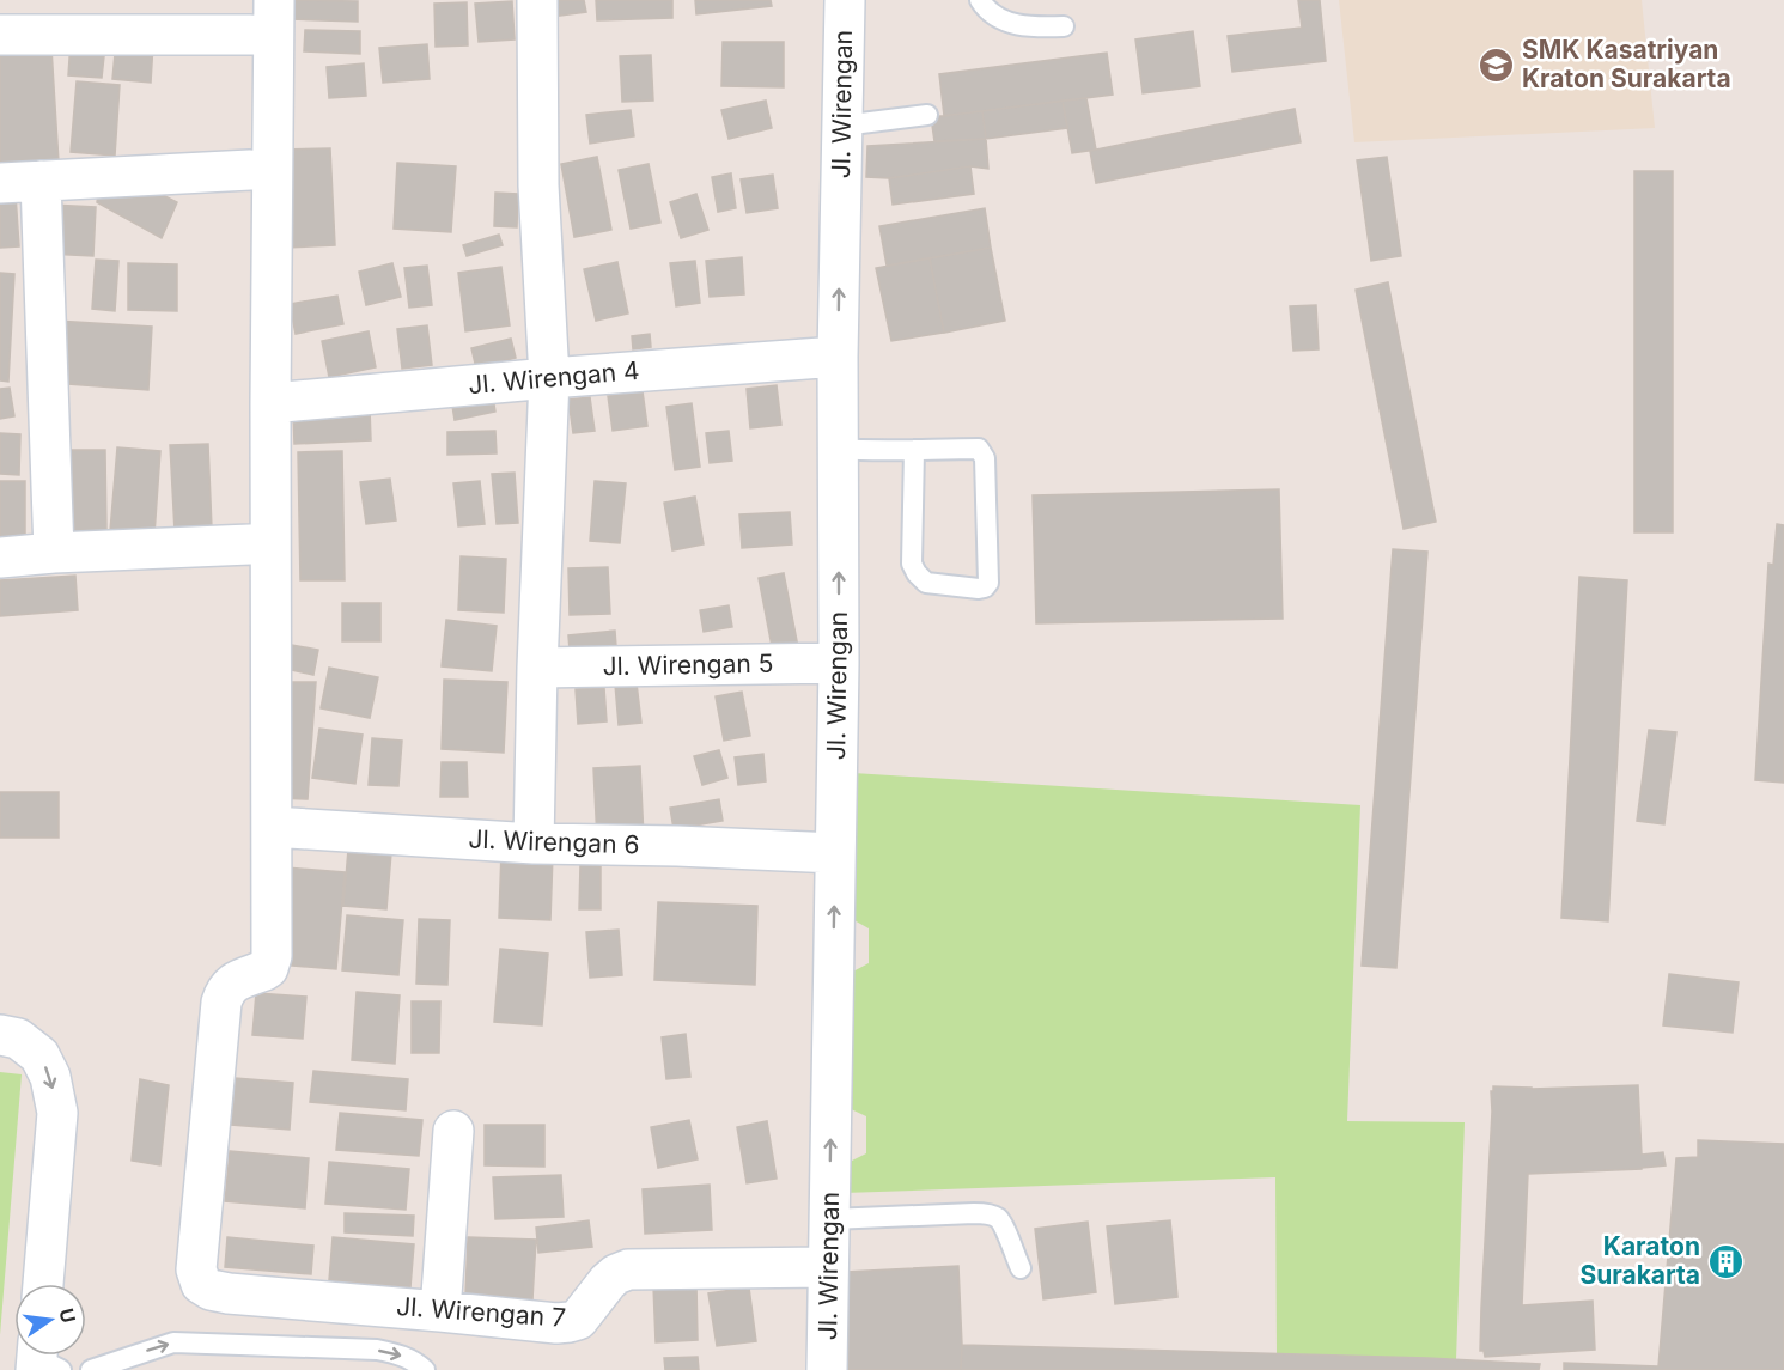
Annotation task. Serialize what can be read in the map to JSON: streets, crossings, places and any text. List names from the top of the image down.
{
  "streets": {
    "street": [
      "Jl. Wirengan",
      "Jl. Wirengan 4",
      "Jl. Wirengan 5",
      "Jl. Wirengan 6",
      "Jl. Wirengan 7"
    ]
  },
  "crossings": [
    ["Jl. Wirengan", "Jl. Wirengan 4"],
    ["Jl. Wirengan", "Jl. Wirengan 5"],
    ["Jl. Wirengan", "Jl. Wirengan 6"],
    ["Jl. Wirengan", "Jl. Wirengan 7"],
    ["Jl. Wirengan 6", "Jl. Wirengan 7"]
  ],
  "places": {
    "school or university": ["SMK Kasatriyan Kraton Surakarta"],
    "building": ["Karaton Surakarta"]
  },
  "north": "right"
}
